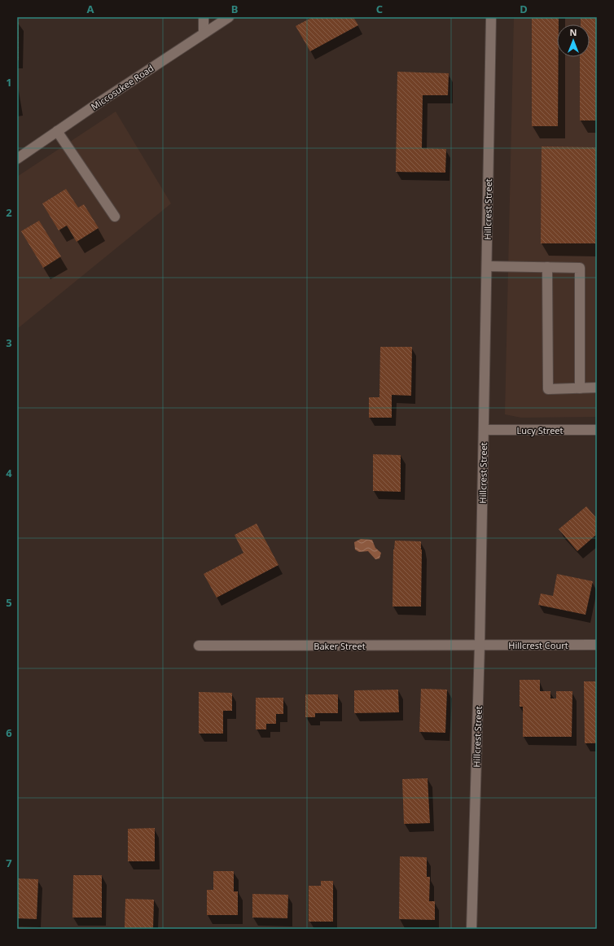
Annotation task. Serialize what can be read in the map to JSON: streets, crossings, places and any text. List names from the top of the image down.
{
  "streets": {
    "street": [
      "Miccosukee Road",
      "Hillcrest Street",
      "Lucy Street",
      "Hillcrest Court",
      "Baker Street"
    ]
  },
  "crossings": [
    ["Hillcrest Street", "Lucy Street"],
    ["Hillcrest Street", "Hillcrest Court"],
    ["Hillcrest Street", "Baker Street"],
    ["Hillcrest Court", "Baker Street"]
  ],
  "north": "top",
  "grid": {
    "columns": [
      "A",
      "B",
      "C",
      "D"
    ],
    "rows": [
      "1",
      "2",
      "3",
      "4",
      "5",
      "6",
      "7"
    ]
  }
}
